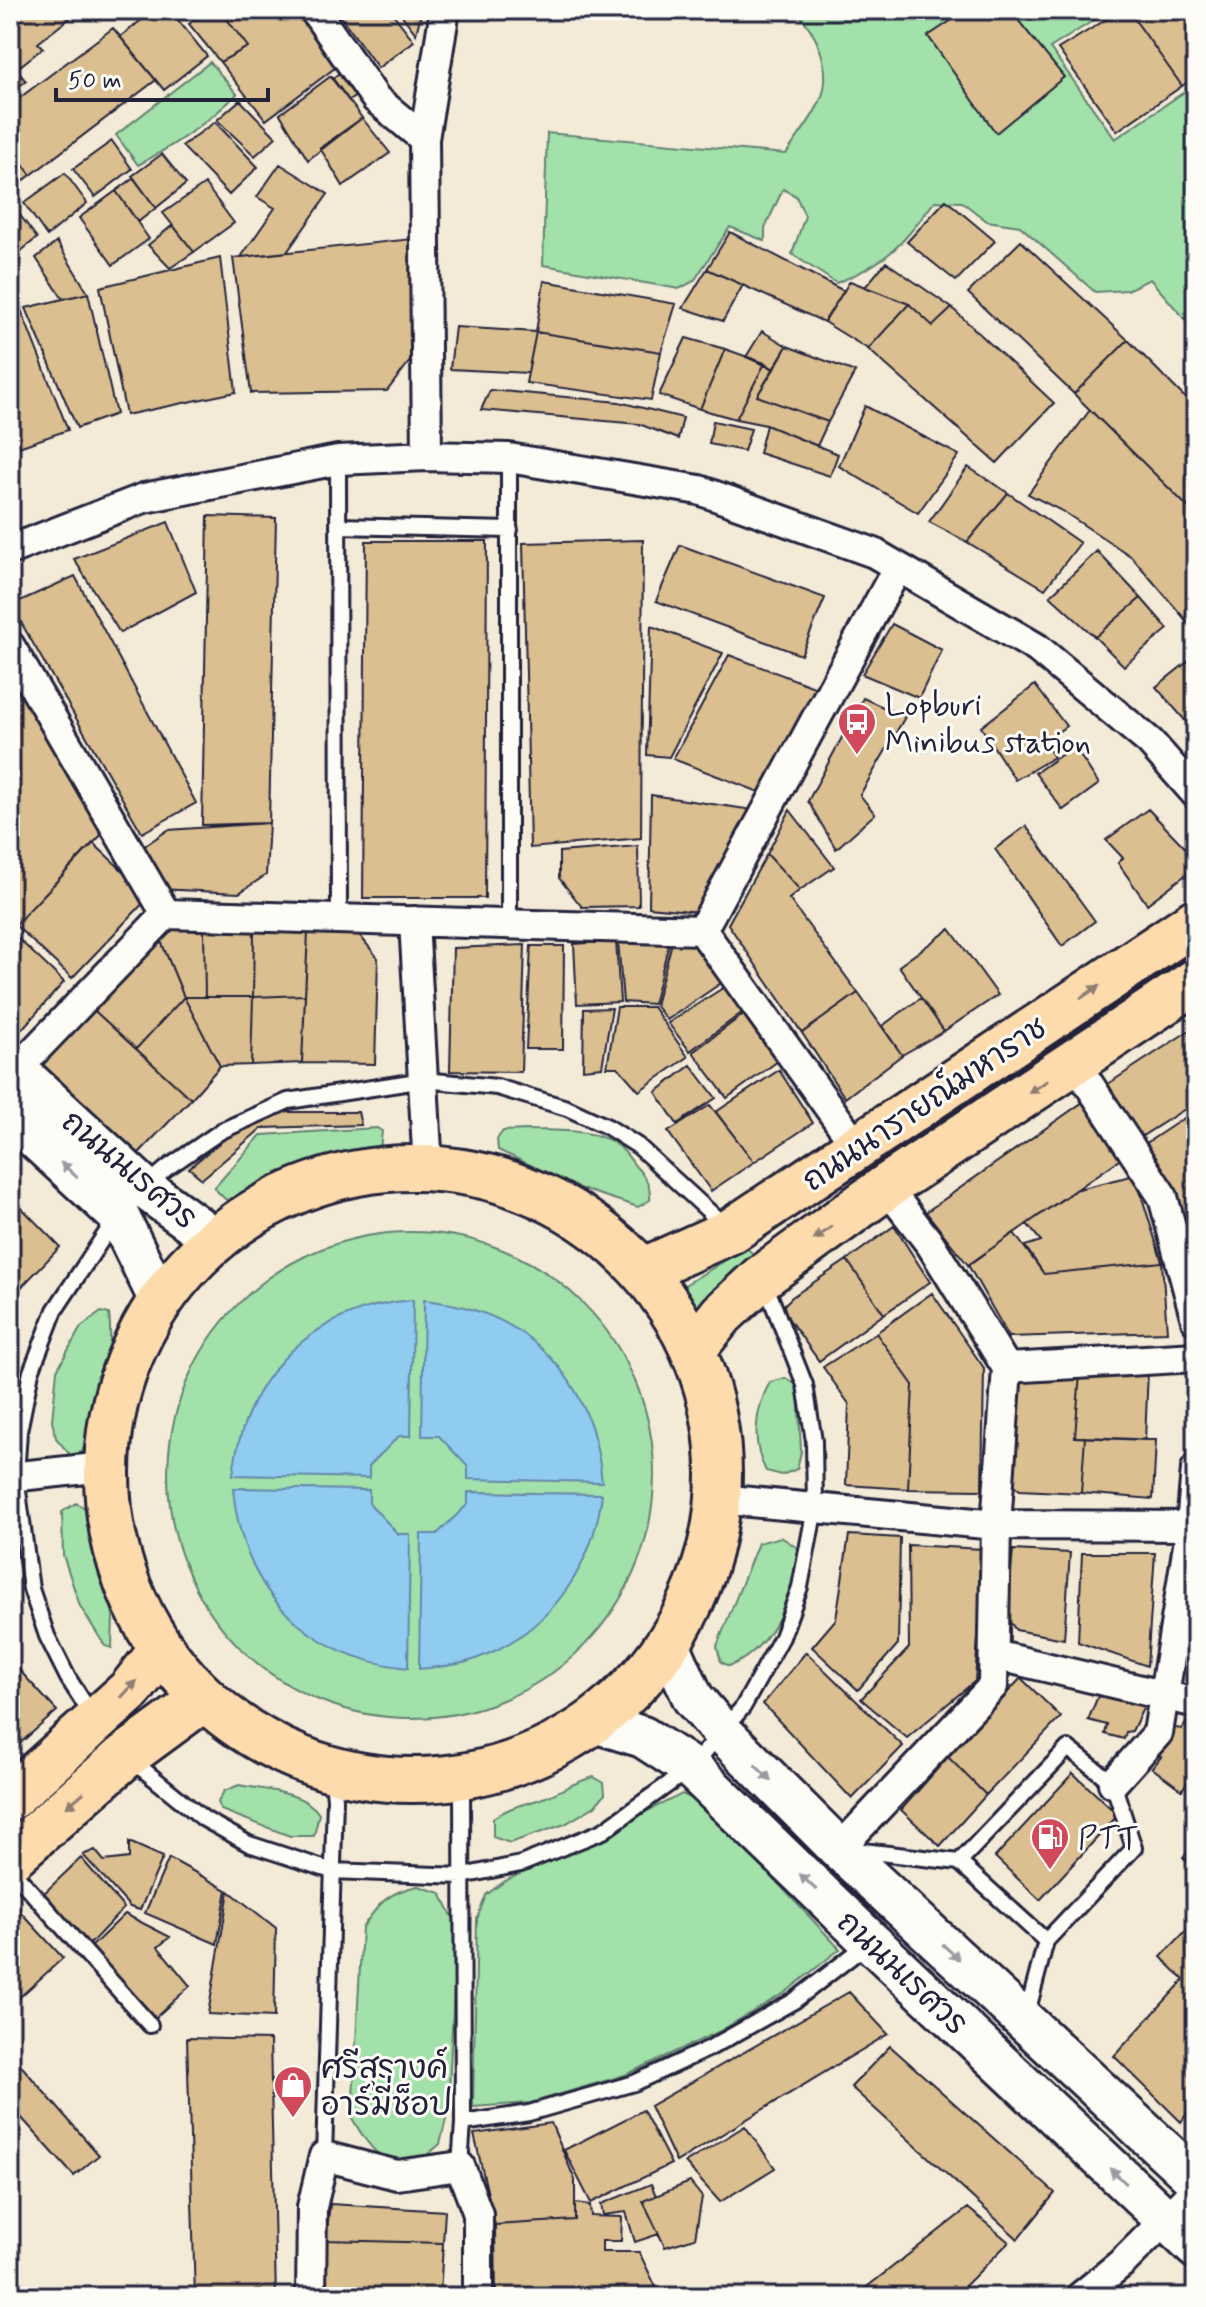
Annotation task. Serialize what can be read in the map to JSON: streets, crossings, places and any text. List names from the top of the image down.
{
  "streets": {
    "main road": ["ถนนนารายณ์มหาราช", "ถนนนเรศวร"]
  },
  "places": {
    "bus stop": ["Lopburi Minibus station"],
    "fuel station": ["PTT"],
    "shop": ["ศรีสุรางค์ อาร์มี่ช็อป"]
  },
  "scale_bar": "50 m"
}
